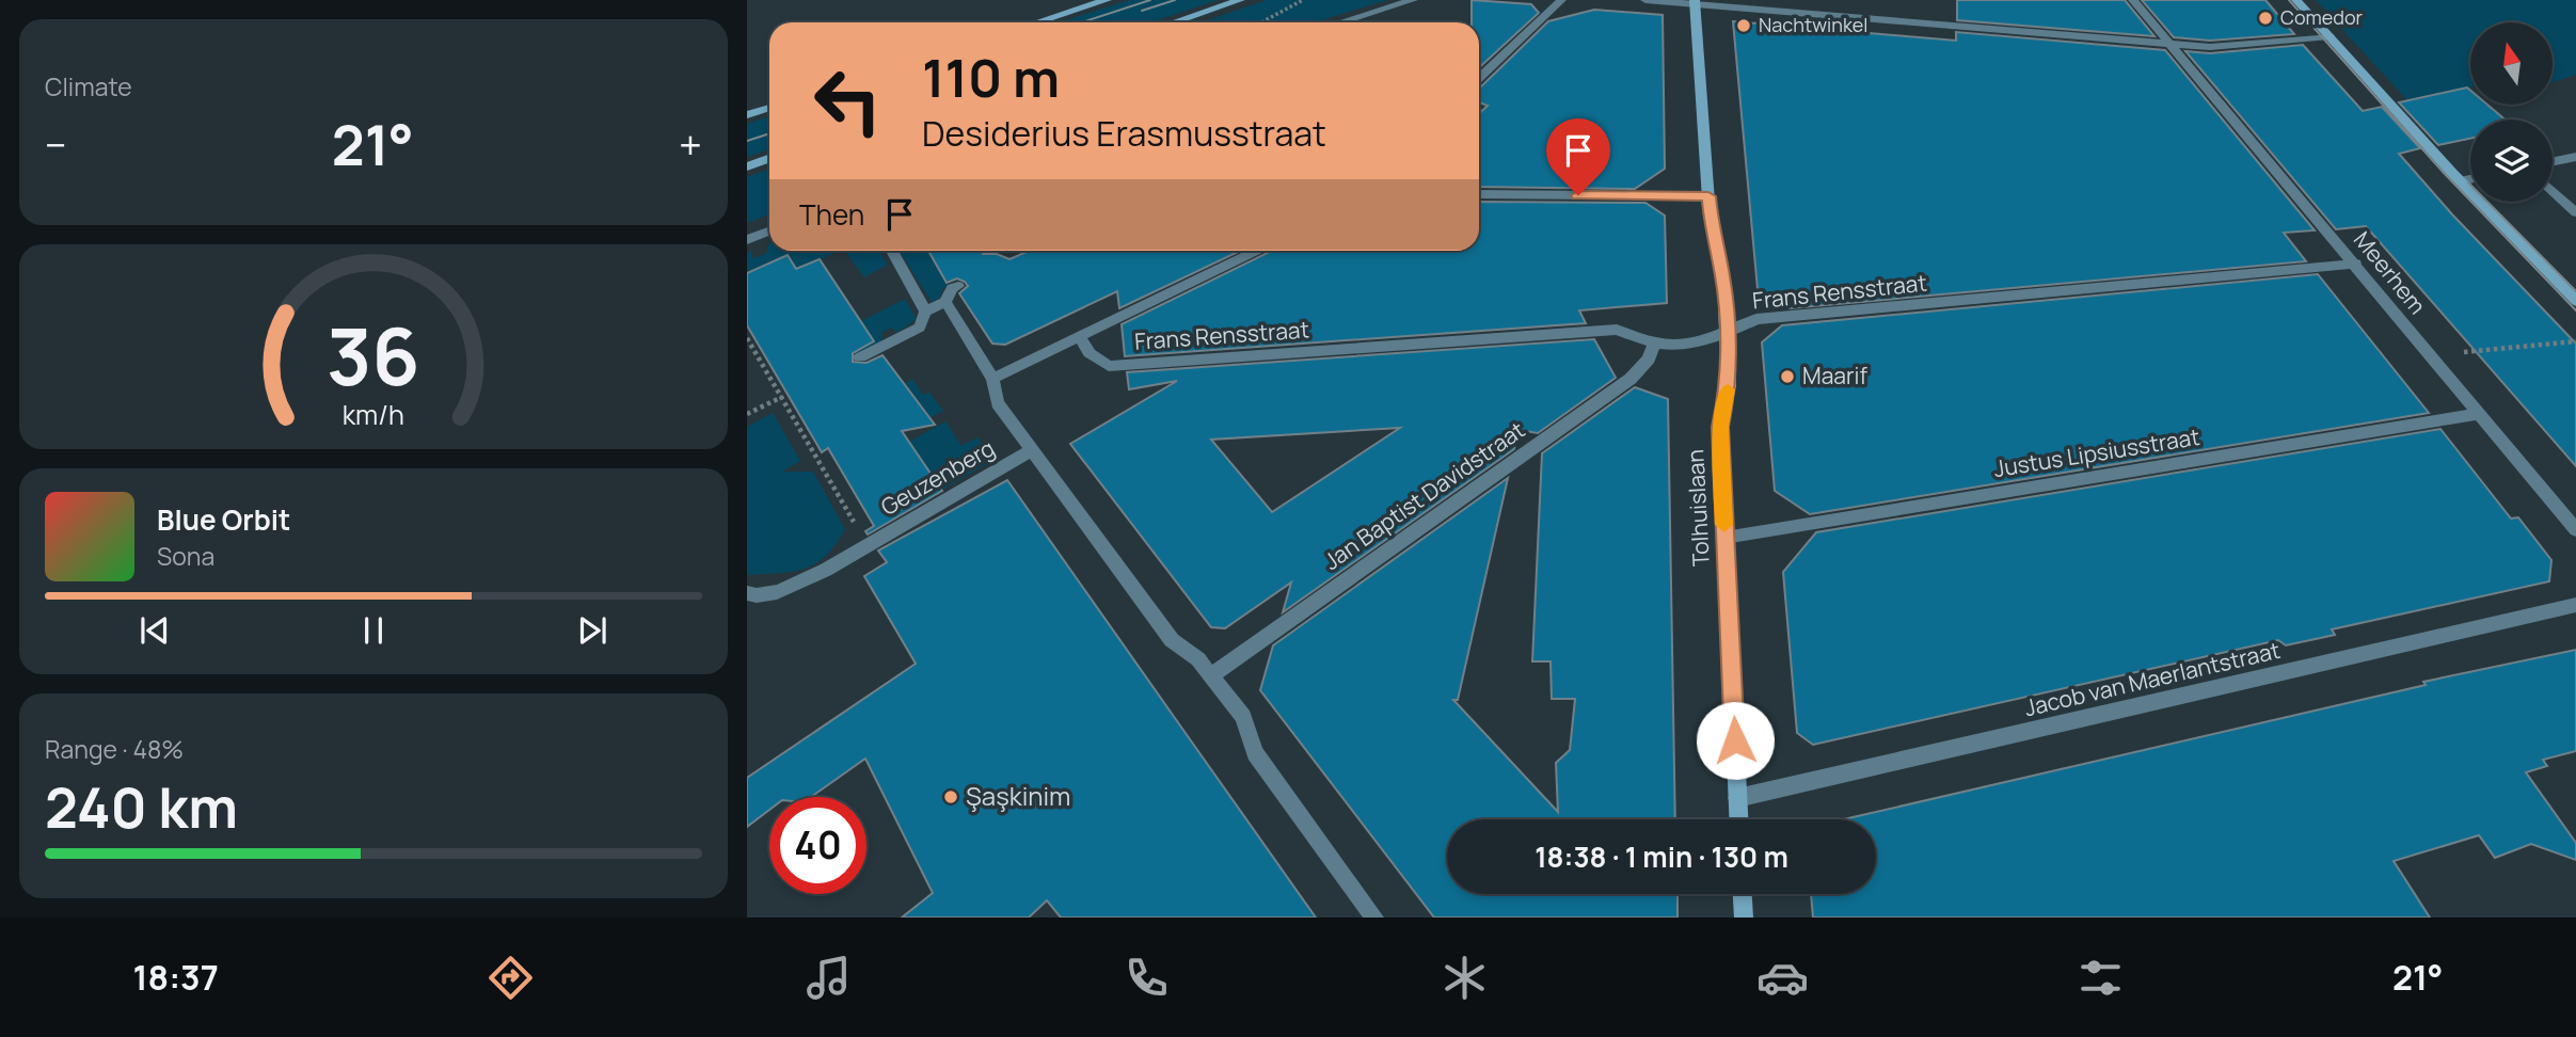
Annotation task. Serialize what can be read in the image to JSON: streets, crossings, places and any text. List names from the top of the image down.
{
  "streets": {
    "street": [
      "Meerhem",
      "Frans Rensstraat",
      "Justus Lipsiusstraat",
      "Geuzenberg",
      "Jan Baptist Davidstraat",
      "Tolhuislaan",
      "Jacob van Maerlantstraat"
    ]
  },
  "crossings": [
    ["Meerhem", "Frans Rensstraat"],
    ["Meerhem", "Justus Lipsiusstraat"],
    ["Frans Rensstraat", "Jan Baptist Davidstraat"],
    ["Frans Rensstraat", "Tolhuislaan"],
    ["Justus Lipsiusstraat", "Tolhuislaan"],
    ["Tolhuislaan", "Jacob van Maerlantstraat"]
  ],
  "places": [
    "Comedor",
    "Nachtwinkel",
    "Maarif",
    "Şaşkinim"
  ],
  "north": "top",
  "page": {
    "tile": [
      "Climate",
      ["Range · 48%", "240 km"]
    ],
    "turn": ["110 m", "Desiderius Erasmusstraat"],
    "heat": ["−", "21°", "+"],
    "then": "Then",
    "song": ["Blue Orbit", "Sona"],
    "limit": "40",
    "trip": "18:38 · 1 min · 130 m",
    "tabs": ["18:37", "21°"],
    "gauge": ["36", "km/h"]
  }
}
